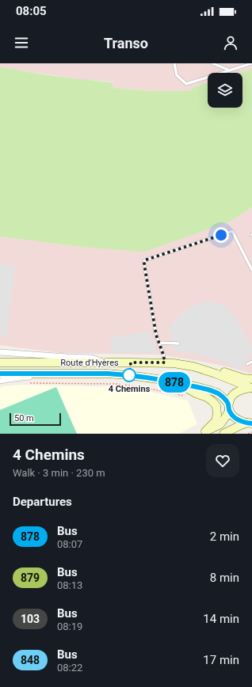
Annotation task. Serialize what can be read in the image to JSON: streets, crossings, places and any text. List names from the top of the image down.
{
  "streets": {
    "main road": ["Route d'Hyères"]
  },
  "places": ["4 Chemins"],
  "lines": ["bus line 878"],
  "scale_bar": "50 m",
  "page": {
    "status": "08:05",
    "header": "Transo",
    "on_map": "878",
    "scale": "50 m",
    "heading": [
      ["4 Chemins", "Walk · 3 min · 230 m"],
      "Departures"
    ],
    "list": [
      {
        "mark": "878",
        "name": "Bus",
        "note": "08:07",
        "value": "2 min"
      },
      {
        "mark": "879",
        "name": "Bus",
        "note": "08:13",
        "value": "8 min"
      },
      {
        "mark": "103",
        "name": "Bus",
        "note": "08:19",
        "value": "14 min"
      },
      {
        "mark": "848",
        "name": "Bus",
        "note": "08:22",
        "value": "17 min"
      }
    ]
  }
}
